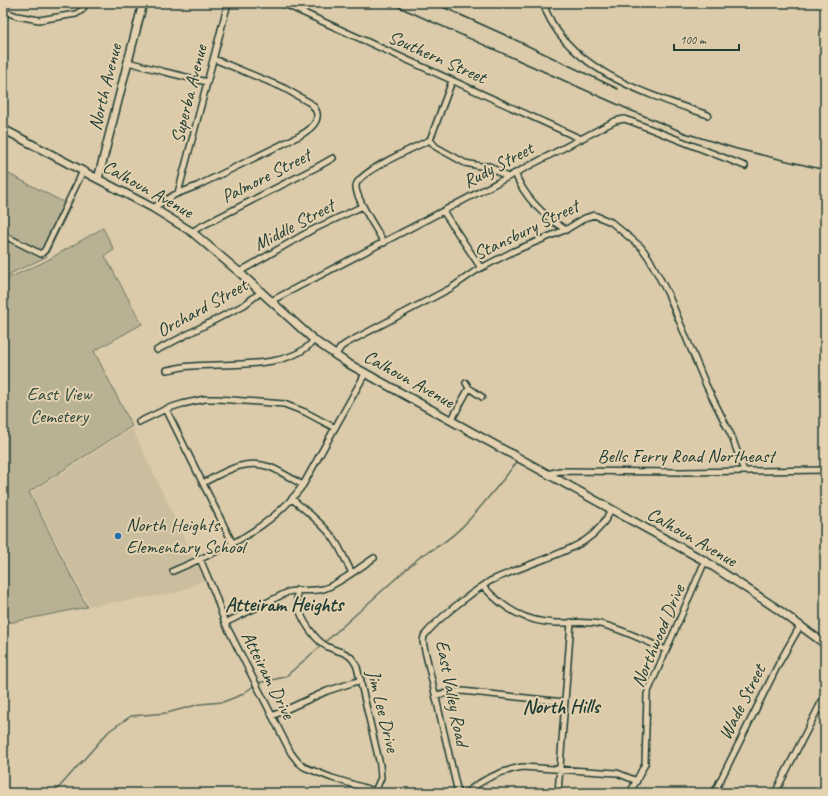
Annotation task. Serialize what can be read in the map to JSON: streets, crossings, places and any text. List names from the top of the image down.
{
  "streets": {
    "street": [
      "Southern Street",
      "North Avenue",
      "Superba Avenue",
      "Rudy Street",
      "Palmore Street",
      "Calhoun Avenue",
      "Middle Street",
      "Stansbury Street",
      "Orchard Street",
      "Bells Ferry Road Northeast",
      "Northwood Drive",
      "Atteiram Drive",
      "East Valley Road",
      "Wade Street",
      "Jim Lee Drive"
    ]
  },
  "crossings": [
    ["Southern Street", "Rudy Street"],
    ["North Avenue", "Calhoun Avenue"],
    ["Rudy Street", "Calhoun Avenue"],
    ["Palmore Street", "Calhoun Avenue"],
    ["Calhoun Avenue", "Middle Street"],
    ["Calhoun Avenue", "Stansbury Street"],
    ["Calhoun Avenue", "Orchard Street"],
    ["Calhoun Avenue", "Bells Ferry Road Northeast"],
    ["Calhoun Avenue", "Northwood Drive"],
    ["Calhoun Avenue", "East Valley Road"],
    ["Calhoun Avenue", "Wade Street"],
    ["Stansbury Street", "Bells Ferry Road Northeast"],
    ["Atteiram Drive", "Jim Lee Drive"]
  ],
  "districts": ["Atteiram Heights", "North Hills"],
  "parks": ["East View Cemetery"],
  "places": ["North Heights Elementary School"],
  "scale_bar": "100 m"
}
